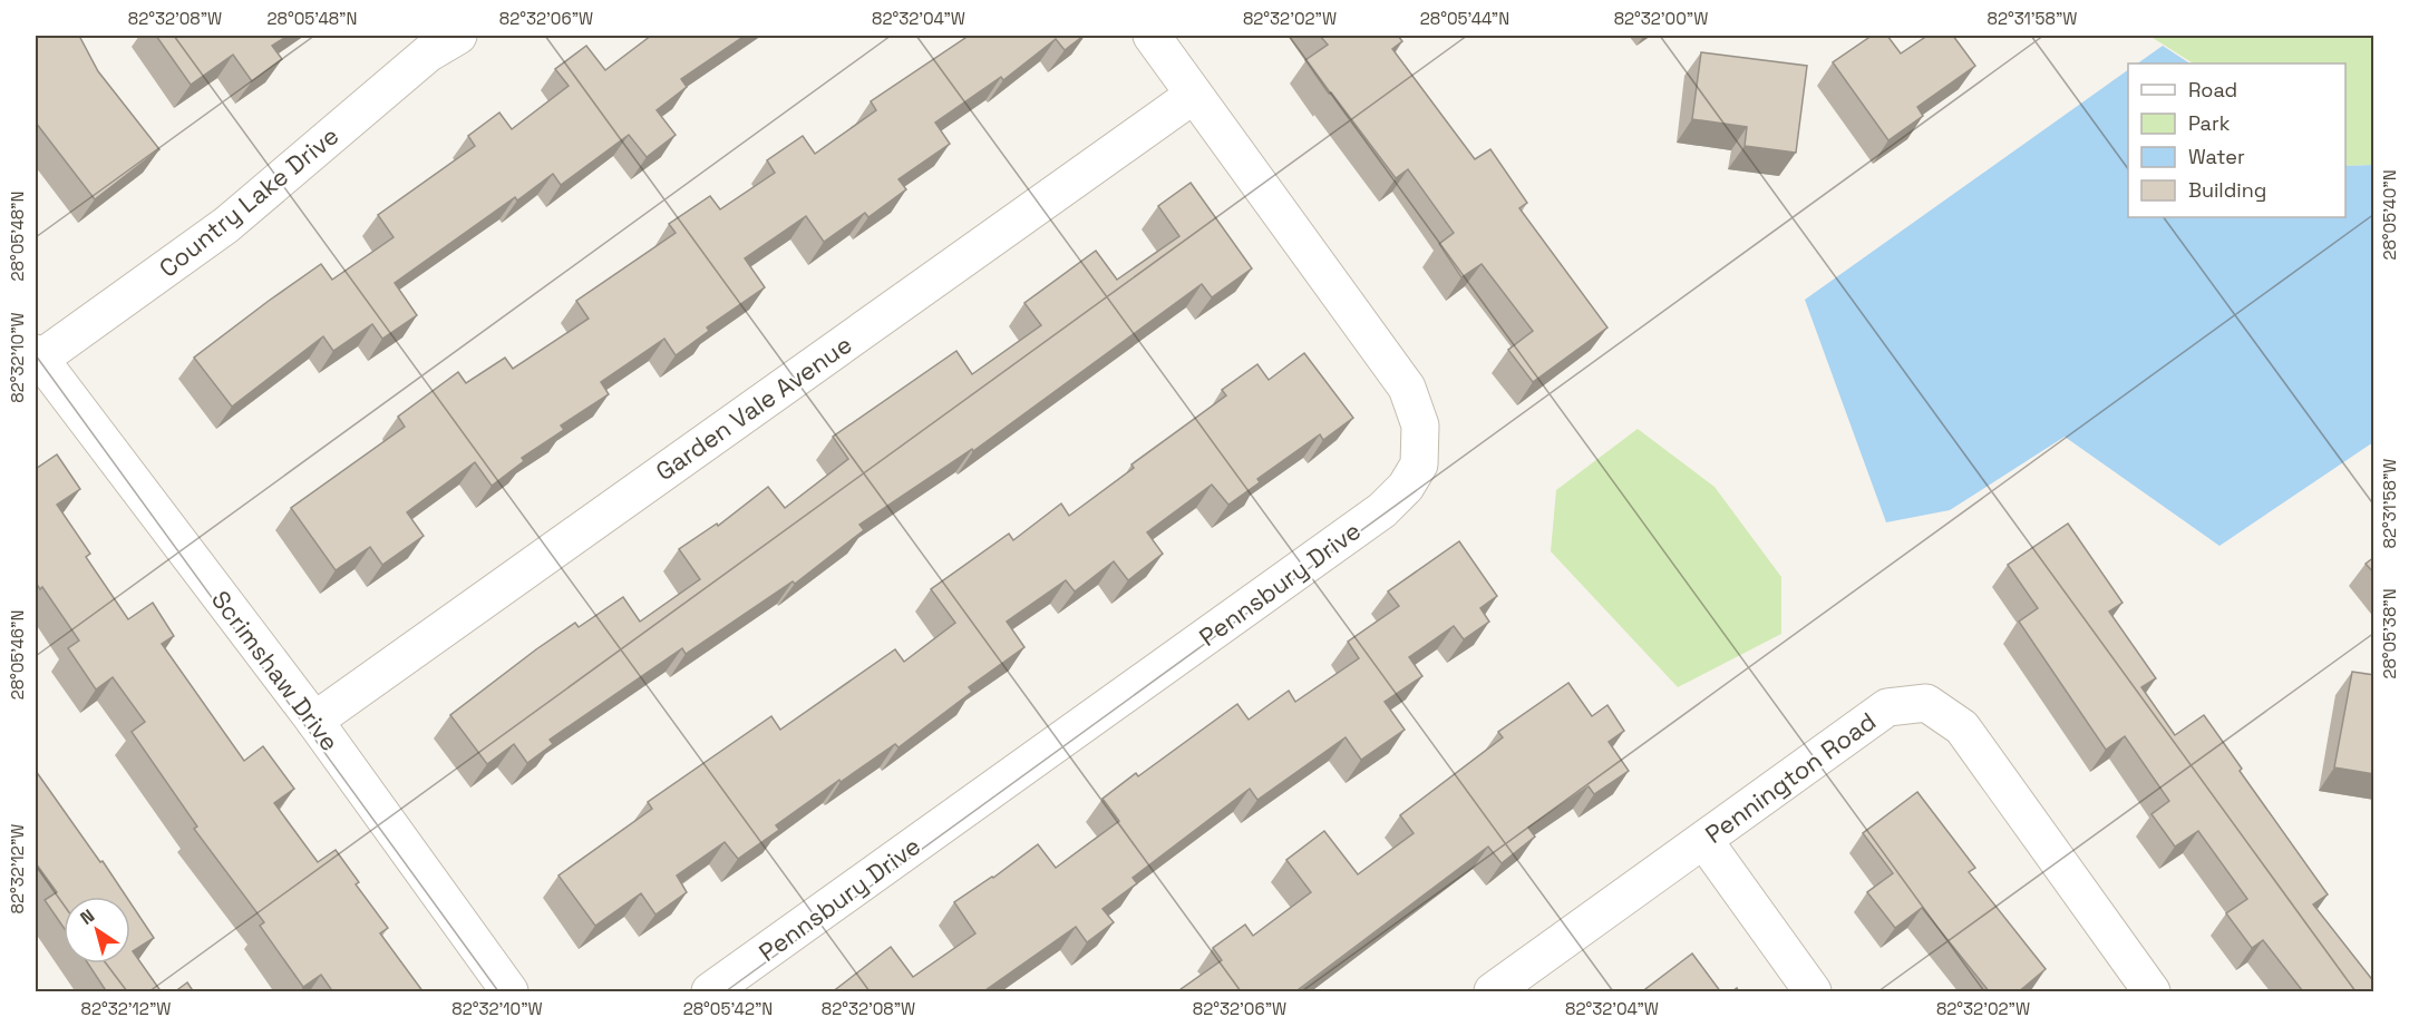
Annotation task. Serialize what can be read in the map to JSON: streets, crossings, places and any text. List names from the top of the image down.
{
  "streets": {
    "street": [
      "Country Lake Drive",
      "Garden Vale Avenue",
      "Pennsbury Drive",
      "Scrimshaw Drive",
      "Pennington Road"
    ]
  },
  "crossings": [
    ["Country Lake Drive", "Scrimshaw Drive"],
    ["Garden Vale Avenue", "Pennsbury Drive"],
    ["Garden Vale Avenue", "Scrimshaw Drive"]
  ],
  "legend": [
    "Road",
    "Park",
    "Water",
    "Building"
  ],
  "north": "top left",
  "coordinates": [
    "82°32'08\"W",
    "28°05'48\"N",
    "82°32'06\"W",
    "82°32'04\"W",
    "82°32'02\"W",
    "28°05'44\"N",
    "82°32'00\"W",
    "82°31'58\"W",
    "28°05'40\"N",
    "82°32'10\"W",
    "28°05'38\"N",
    "28°05'46\"N",
    "82°32'12\"W",
    "28°05'42\"N"
  ]
}
